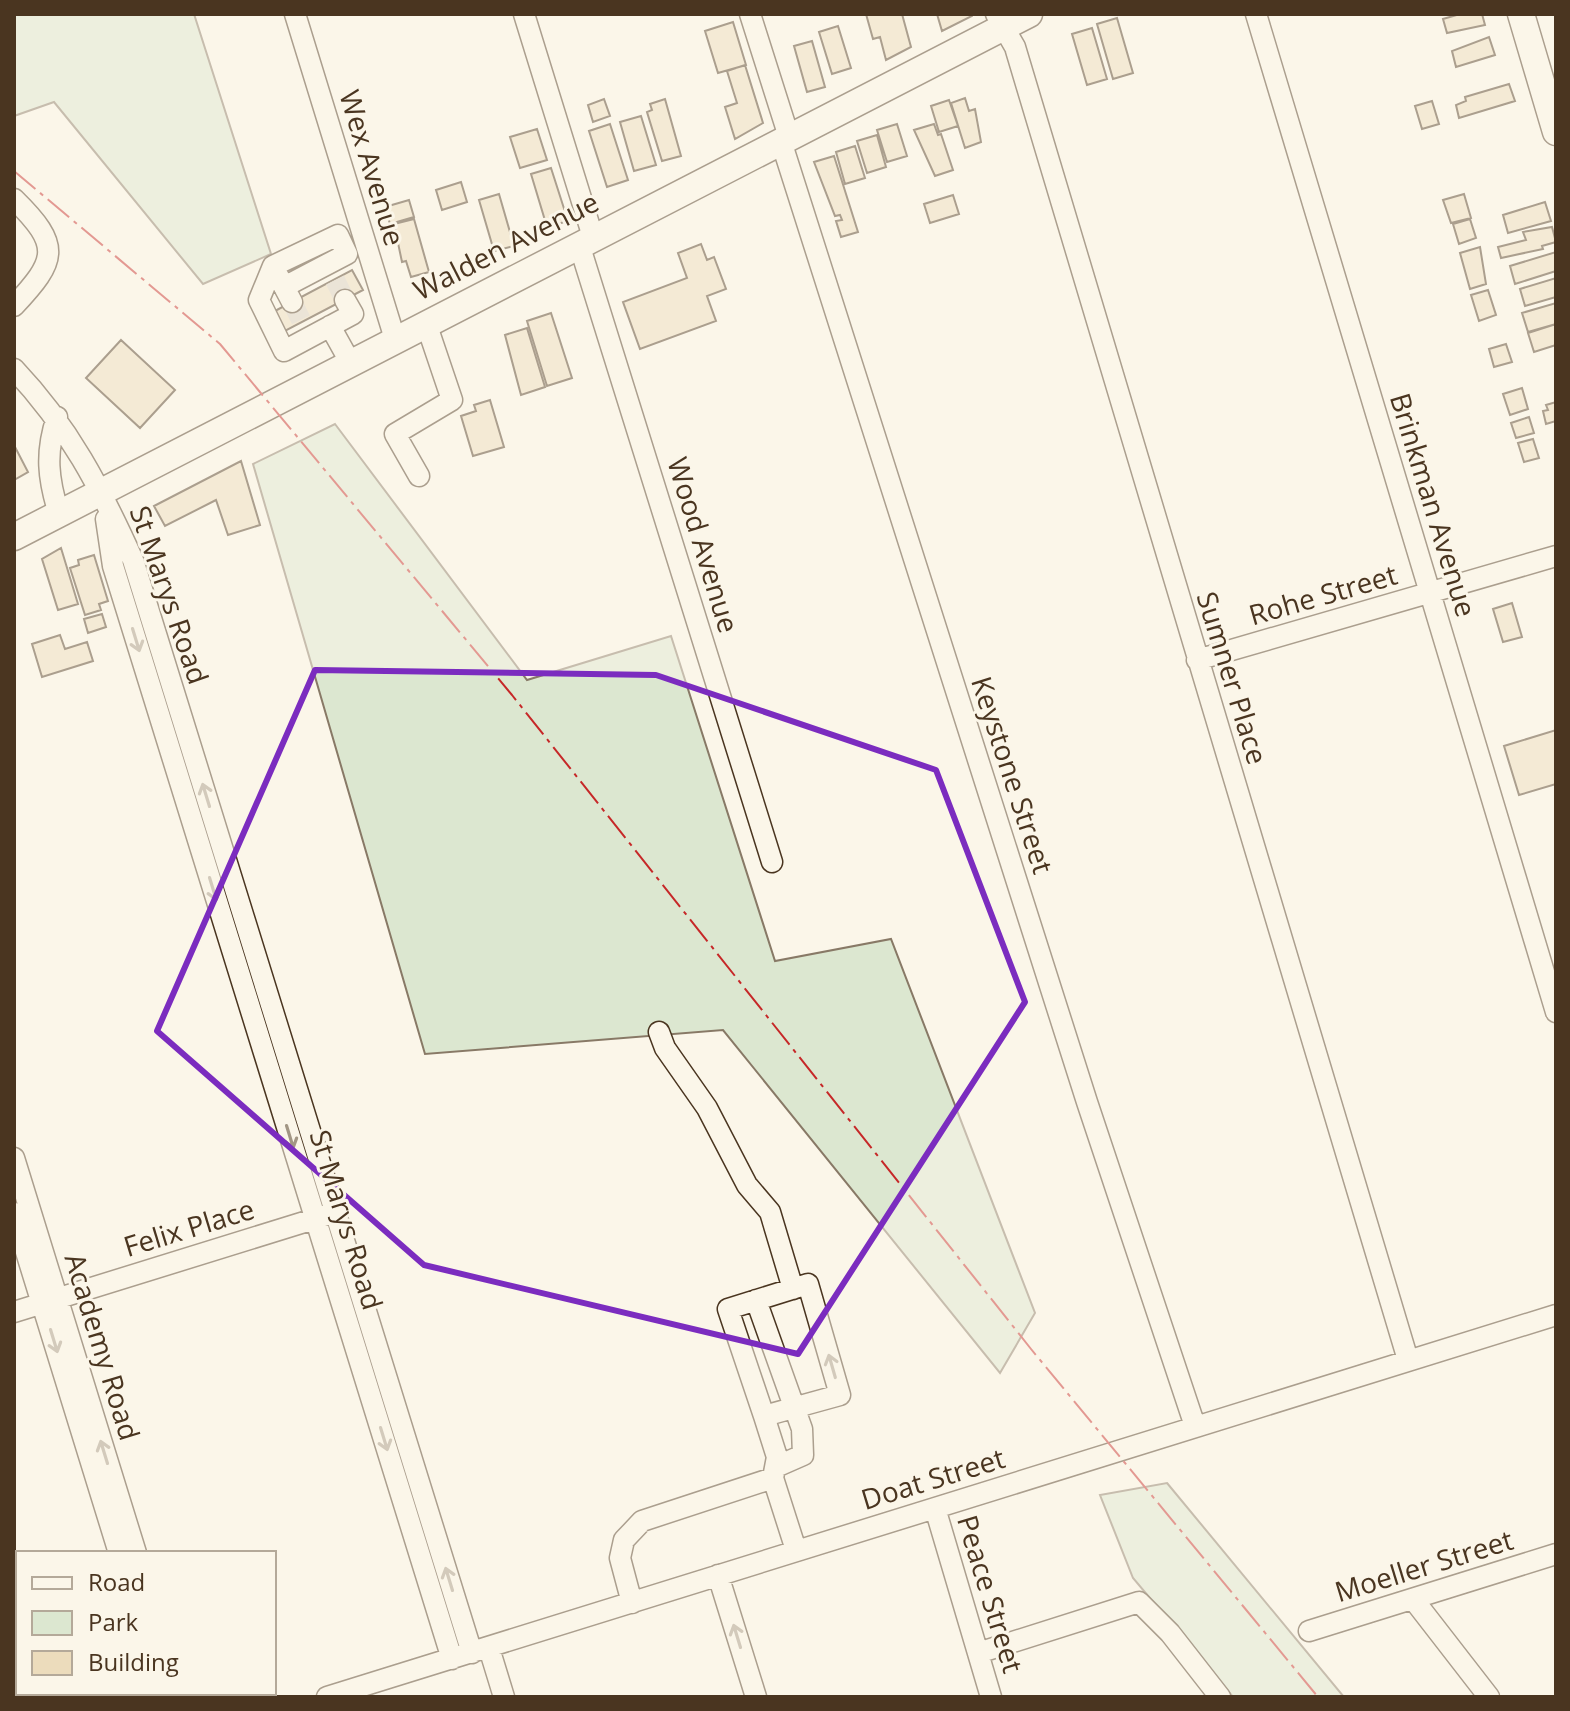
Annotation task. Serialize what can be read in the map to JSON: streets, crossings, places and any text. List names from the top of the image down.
{
  "streets": {
    "main road": ["Walden Avenue"],
    "street": [
      "Wex Avenue",
      "Brinkman Avenue",
      "Wood Avenue",
      "St Marys Road",
      "Rohe Street",
      "Sumner Place",
      "Keystone Street",
      "Felix Place",
      "Academy Road",
      "Doat Street",
      "Moeller Street",
      "Peace Street"
    ]
  },
  "crossings": [
    ["Wex Avenue", "Walden Avenue"],
    ["Walden Avenue", "Wood Avenue"],
    ["Walden Avenue", "St Marys Road"],
    ["Walden Avenue", "Sumner Place"],
    ["Walden Avenue", "Keystone Street"],
    ["Brinkman Avenue", "Rohe Street"],
    ["St Marys Road", "Felix Place"],
    ["St Marys Road", "Doat Street"],
    ["Rohe Street", "Sumner Place"],
    ["Sumner Place", "Doat Street"],
    ["Keystone Street", "Doat Street"],
    ["Felix Place", "Academy Road"],
    ["Doat Street", "Peace Street"]
  ],
  "legend": ["Road", "Park", "Building"]
}
